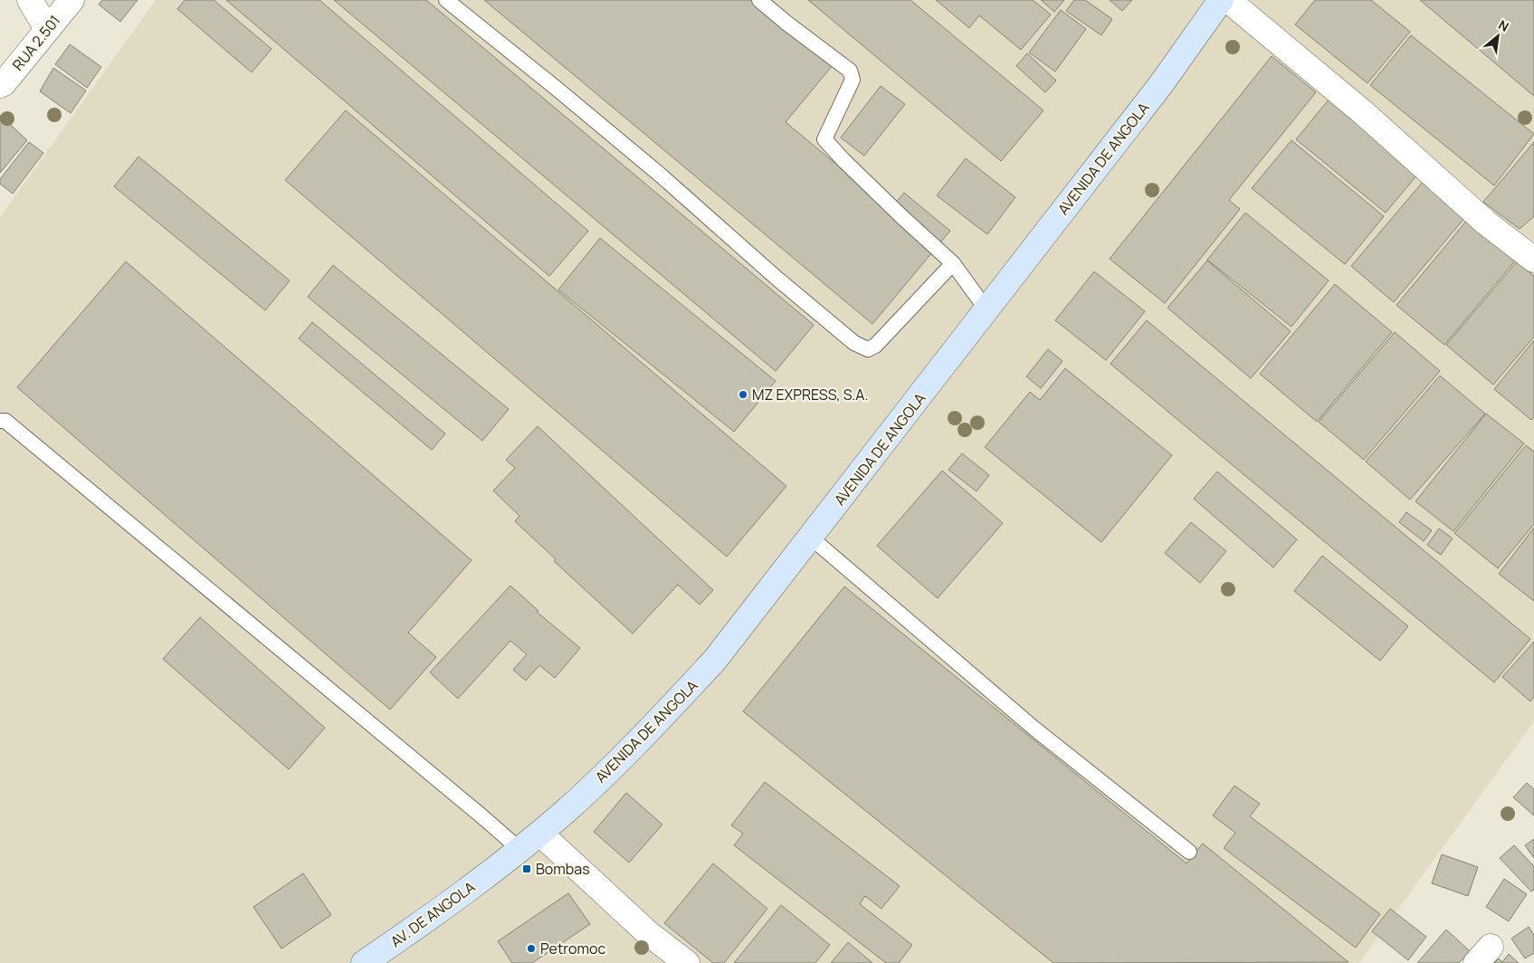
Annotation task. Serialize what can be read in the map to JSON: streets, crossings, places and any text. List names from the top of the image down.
{
  "streets": {
    "main road": ["AVENIDA DE ANGOLA", "AV. DE ANGOLA"],
    "street": ["RUA 2.501"]
  },
  "crossings": [
    ["AVENIDA DE ANGOLA", "AV. DE ANGOLA"]
  ],
  "places": {
    "other": ["MZ EXPRESS, S.A.", "Petromoc"],
    "transit": ["Bombas"]
  },
  "north": "top right"
}
